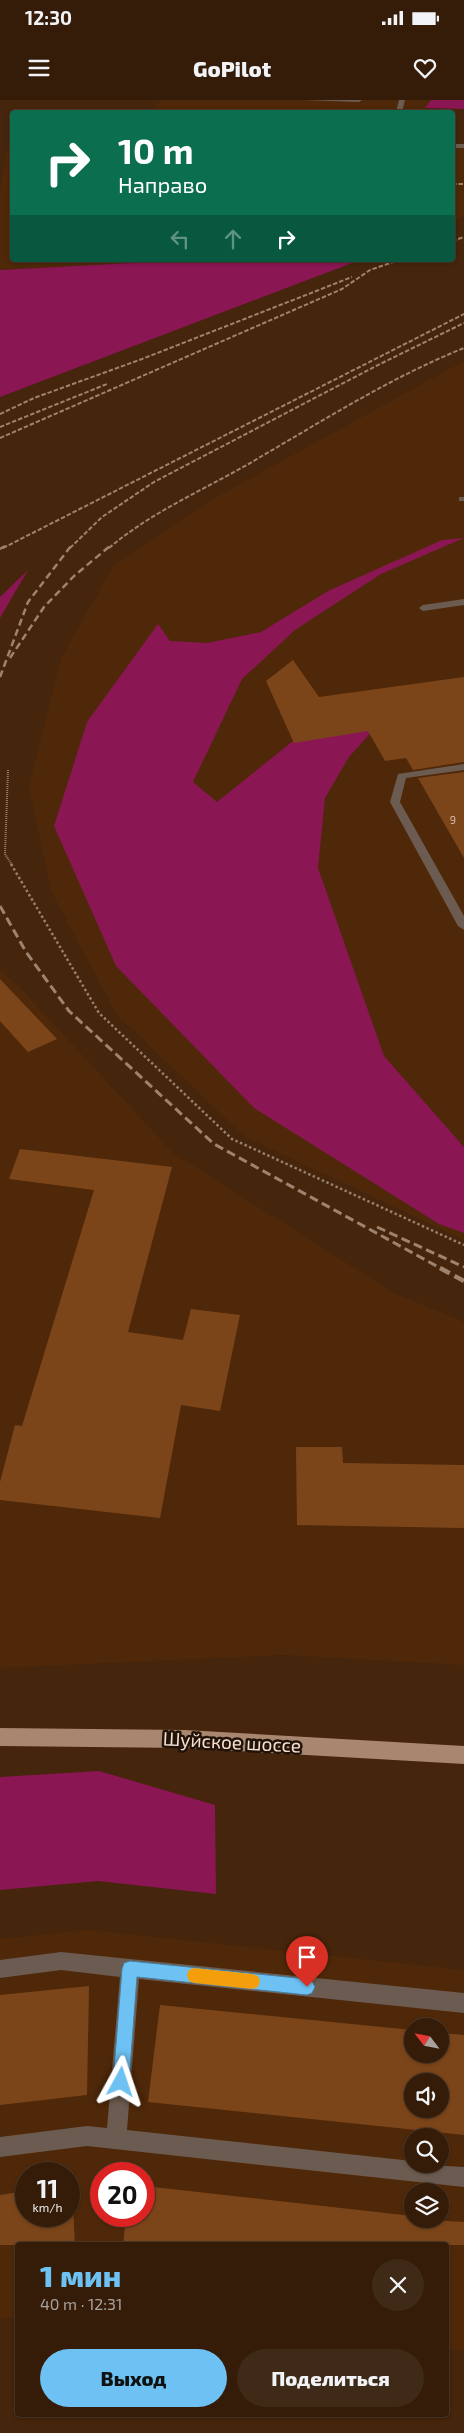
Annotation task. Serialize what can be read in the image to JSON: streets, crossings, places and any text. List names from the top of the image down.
{
  "streets": {
    "main road": ["Шуйское шоссе"]
  },
  "house_numbers": ["9"],
  "north": "top left",
  "page": {
    "status": "12:30",
    "header": "GoPilot",
    "turn": ["10 m", "Направо"],
    "speed": "11 km/h",
    "limit": "20",
    "heading": ["1 мин", "40 m · 12:31"],
    "buttons": ["Выход", "Поделиться"]
  }
}
